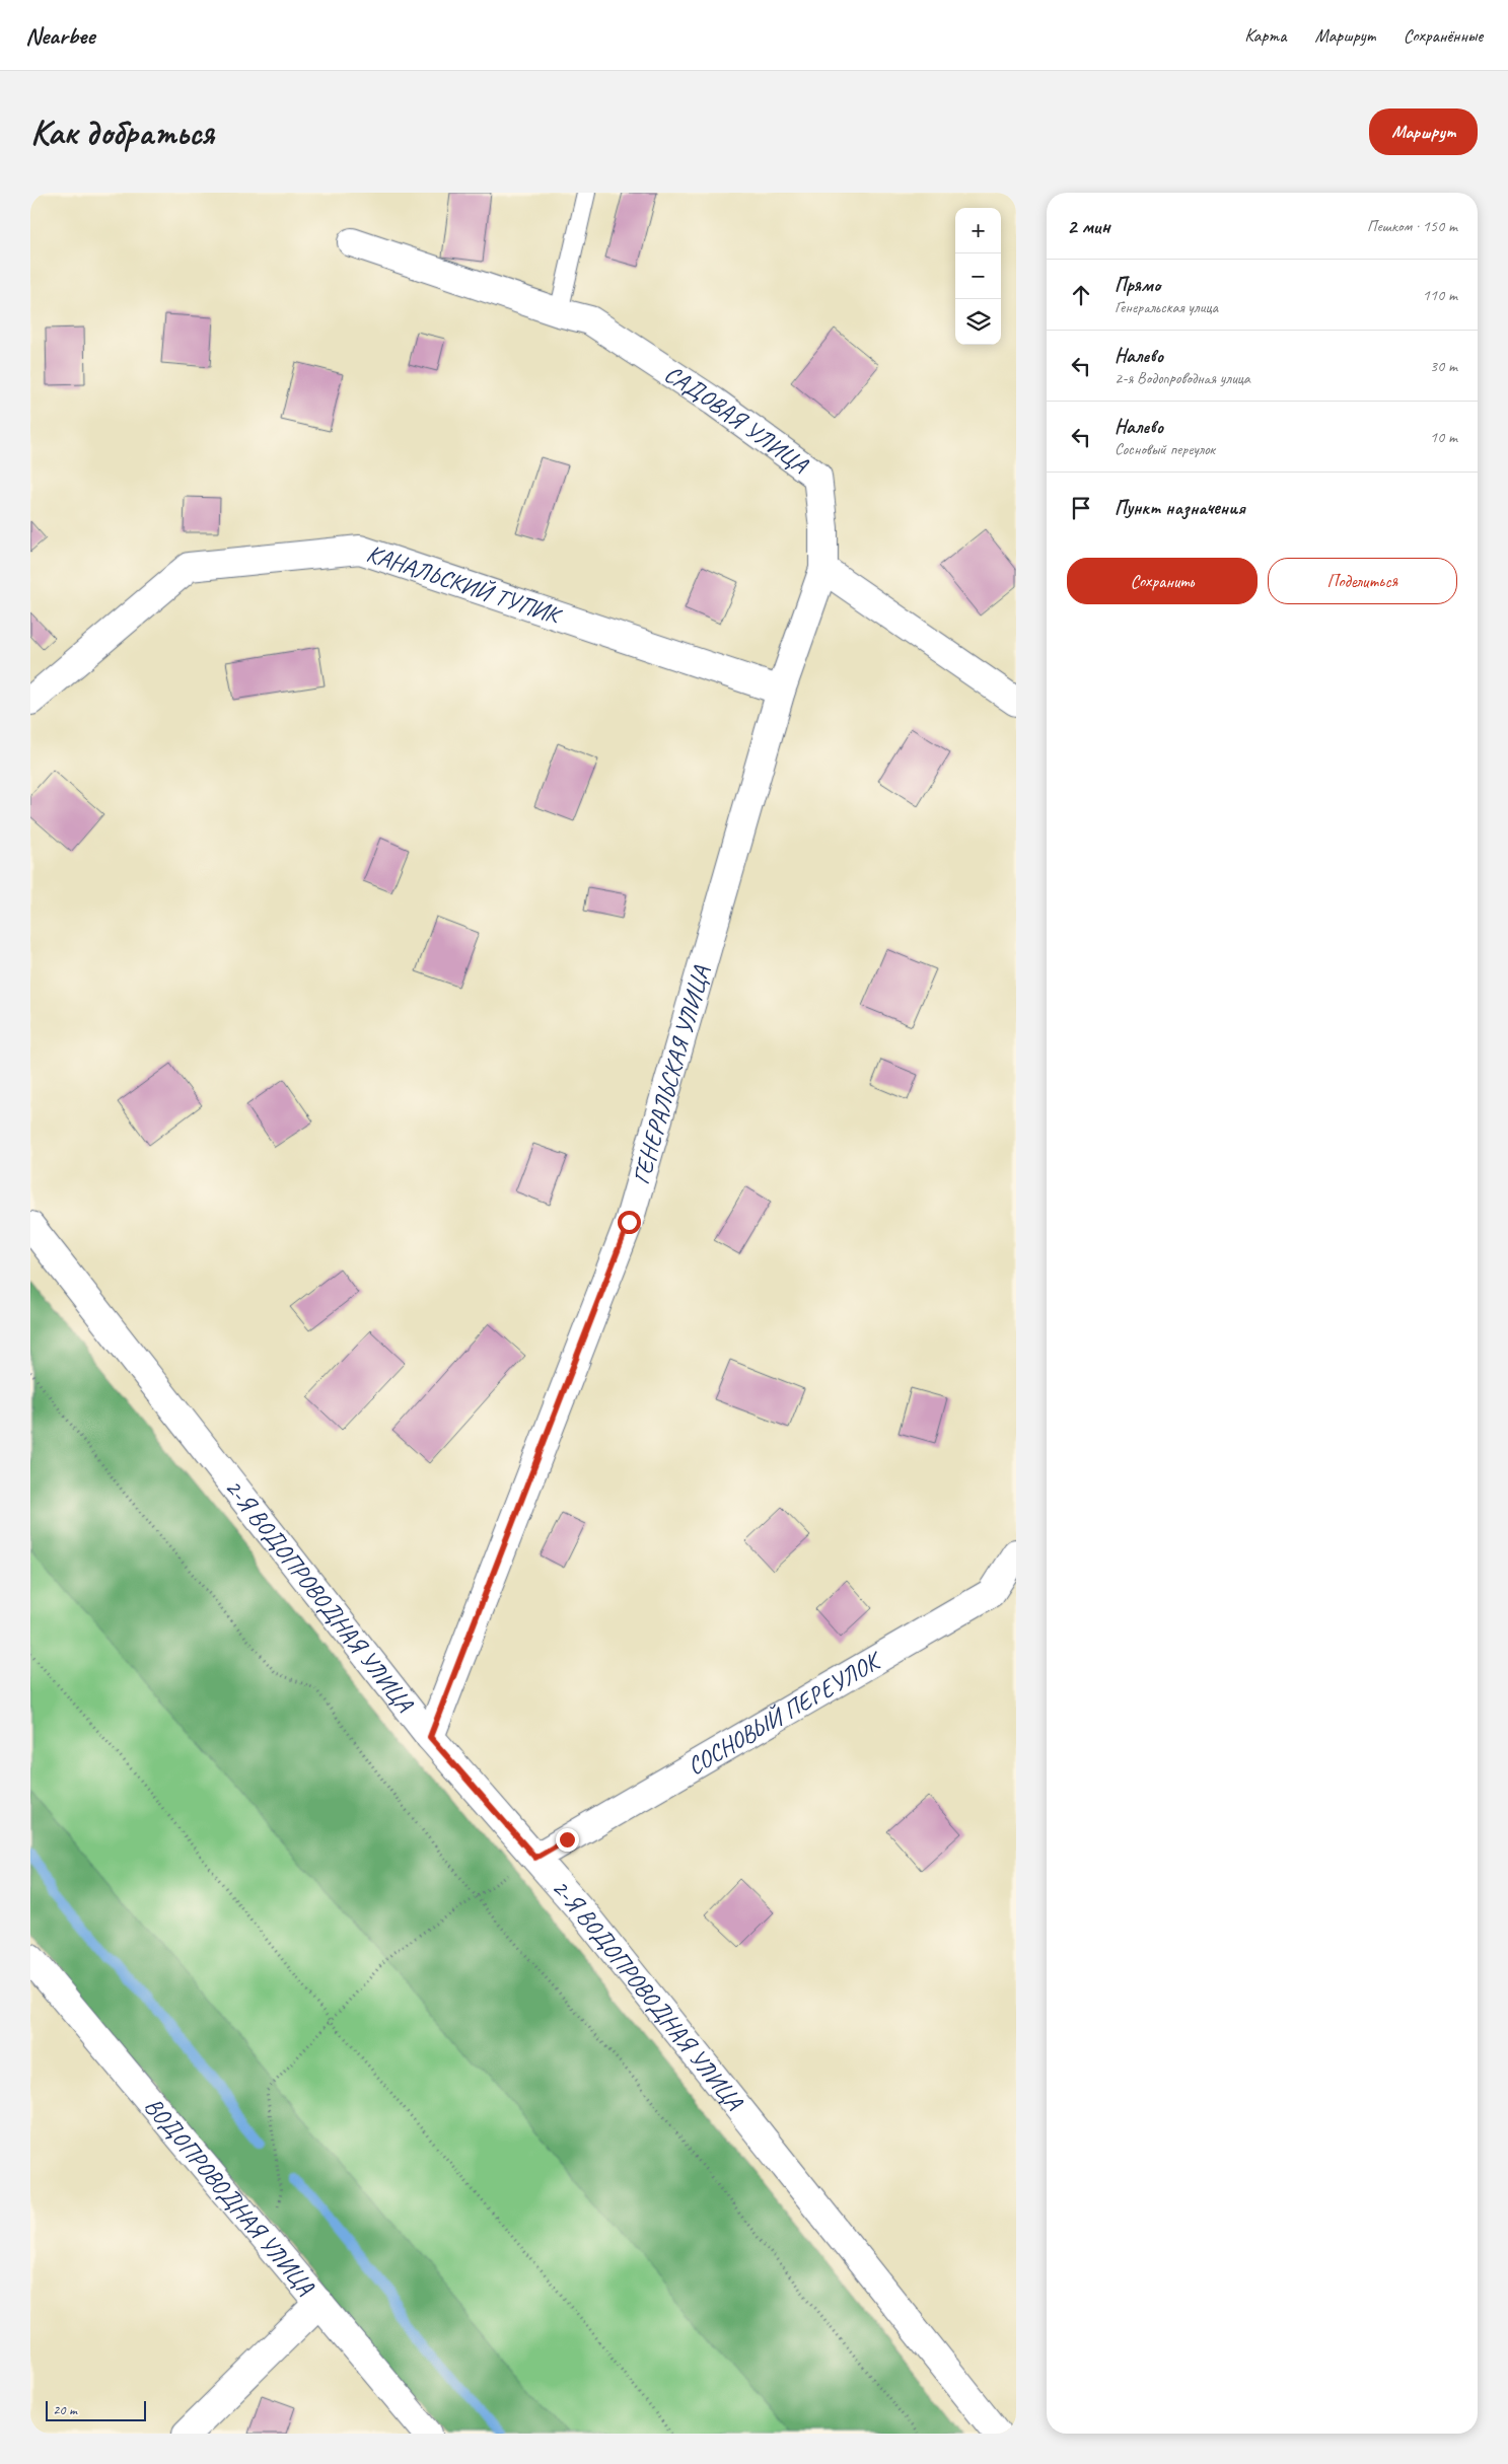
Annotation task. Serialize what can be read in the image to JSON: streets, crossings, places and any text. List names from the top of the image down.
{
  "streets": {
    "street": [
      "САДОВАЯ УЛИЦА",
      "КАНАЛЬСКИЙ ТУПИК",
      "ГЕНЕРАЛЬСКАЯ УЛИЦА",
      "2-Я ВОДОПРОВОДНАЯ УЛИЦА",
      "СОСНОВЫЙ ПЕРЕУЛОК",
      "ВОДОПРОВОДНАЯ УЛИЦА"
    ]
  },
  "crossings": [
    ["САДОВАЯ УЛИЦА", "ГЕНЕРАЛЬСКАЯ УЛИЦА"],
    ["КАНАЛЬСКИЙ ТУПИК", "ГЕНЕРАЛЬСКАЯ УЛИЦА"],
    ["ГЕНЕРАЛЬСКАЯ УЛИЦА", "2-Я ВОДОПРОВОДНАЯ УЛИЦА"],
    ["2-Я ВОДОПРОВОДНАЯ УЛИЦА", "СОСНОВЫЙ ПЕРЕУЛОК"]
  ],
  "scale_bar": "20 m",
  "page": {
    "header": "Nearbee",
    "nav": ["Карта", "Маршрут", "Сохранённые"],
    "buttons": [
      "Маршрут",
      ["Сохранить", "Поделиться"]
    ],
    "title": "Как добраться",
    "heading": ["2 мин", "Пешком · 150 m"],
    "map_buttons": ["+", "−"],
    "list": [
      ["Прямо", "Генеральская улица", "110 m"],
      ["Налево", "2-я Водопроводная улица", "30 m"],
      ["Налево", "Сосновый переулок", "10 m"],
      "Пункт назначения"
    ],
    "scale": "20 m"
  }
}
